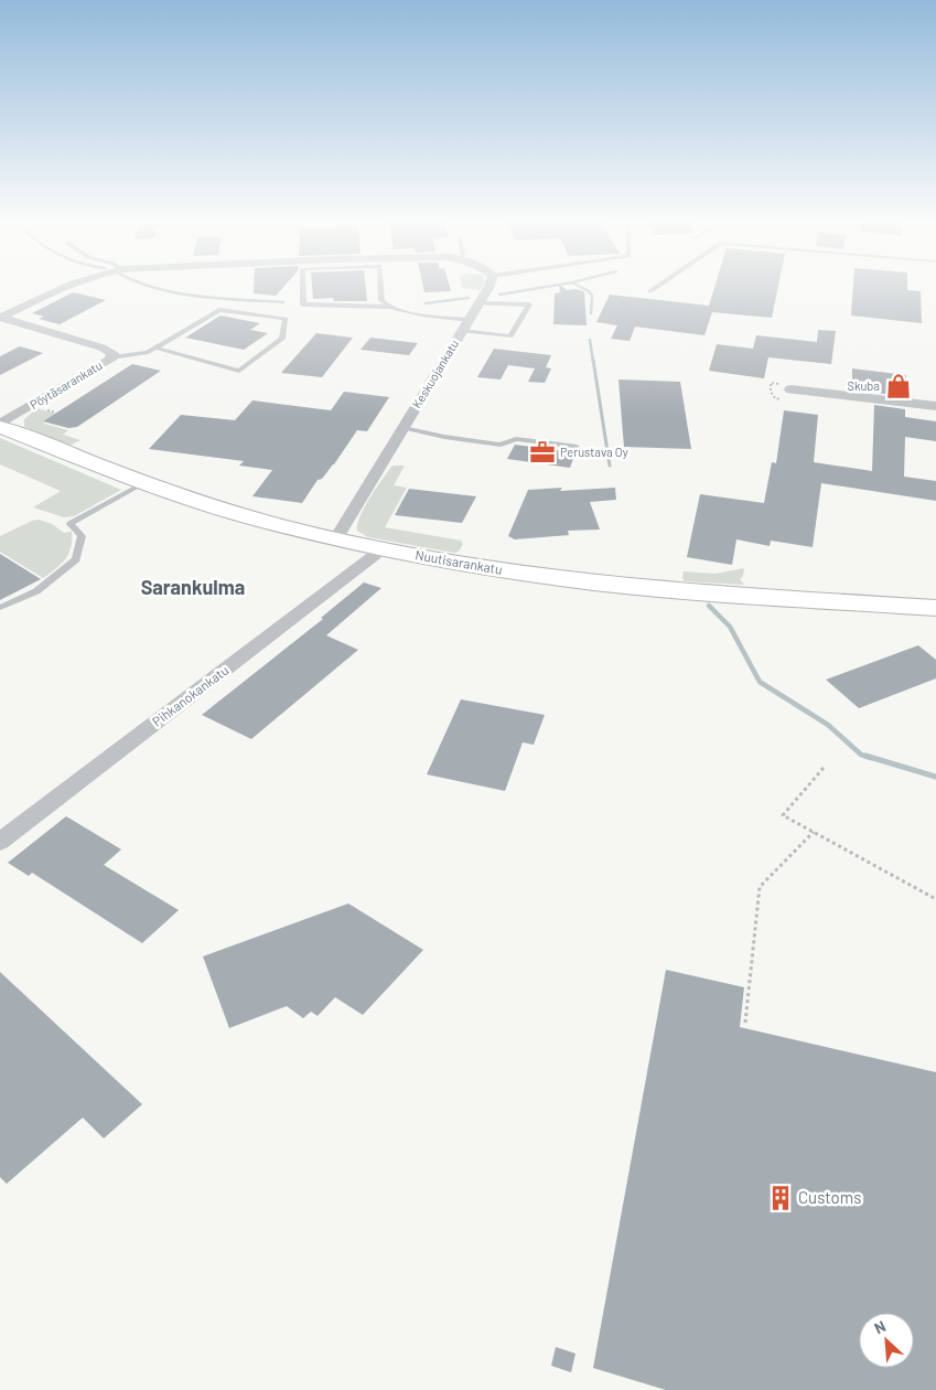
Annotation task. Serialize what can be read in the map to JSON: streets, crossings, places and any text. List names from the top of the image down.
{
  "streets": {
    "main road": ["Nuutisarankatu"],
    "street": ["Keskuojankatu", "Pöytäsarankatu", "Pihkanokankatu"]
  },
  "crossings": [
    ["Keskuojankatu", "Nuutisarankatu"],
    ["Pöytäsarankatu", "Nuutisarankatu"],
    ["Nuutisarankatu", "Pihkanokankatu"]
  ],
  "districts": ["Sarankulma"],
  "places": {
    "shop": ["Skuba"],
    "office": ["Perustava Oy"],
    "building": ["Customs"]
  },
  "north": "top left"
}
